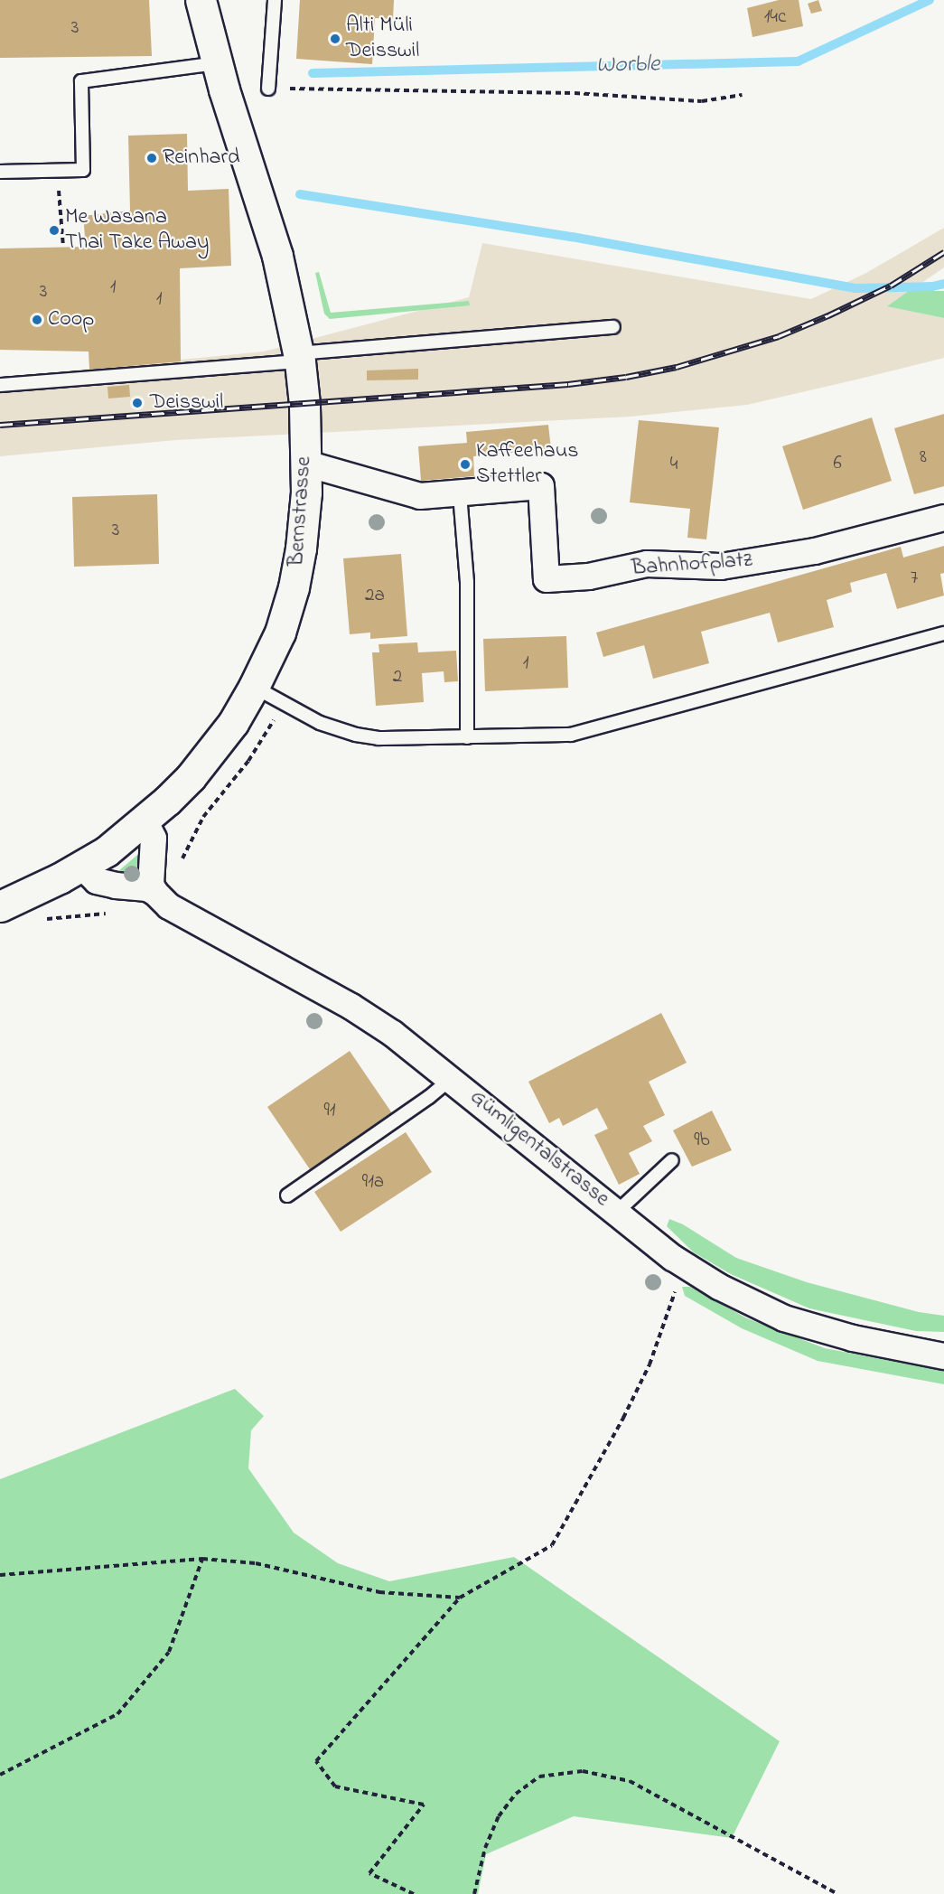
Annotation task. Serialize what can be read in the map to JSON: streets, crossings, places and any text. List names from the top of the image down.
{
  "streets": {
    "main road": ["Bernstrasse"],
    "street": ["Bahnhofplatz", "Gümligentalstrasse"]
  },
  "crossings": [
    ["Bernstrasse", "Bahnhofplatz"],
    ["Bernstrasse", "Gümligentalstrasse"]
  ],
  "water": ["Worble"],
  "places": [
    "Alti Müli Deisswil",
    "Reinhard",
    "Me Wasana Thai Take Away",
    "Coop",
    "Deisswil",
    "Kaffeehaus Stettler"
  ],
  "house_numbers": [
    "14c",
    "3",
    "1",
    "3",
    "1",
    "8",
    "6",
    "4",
    "3",
    "7",
    "2a",
    "1",
    "2",
    "91",
    "9b",
    "91a"
  ]
}
